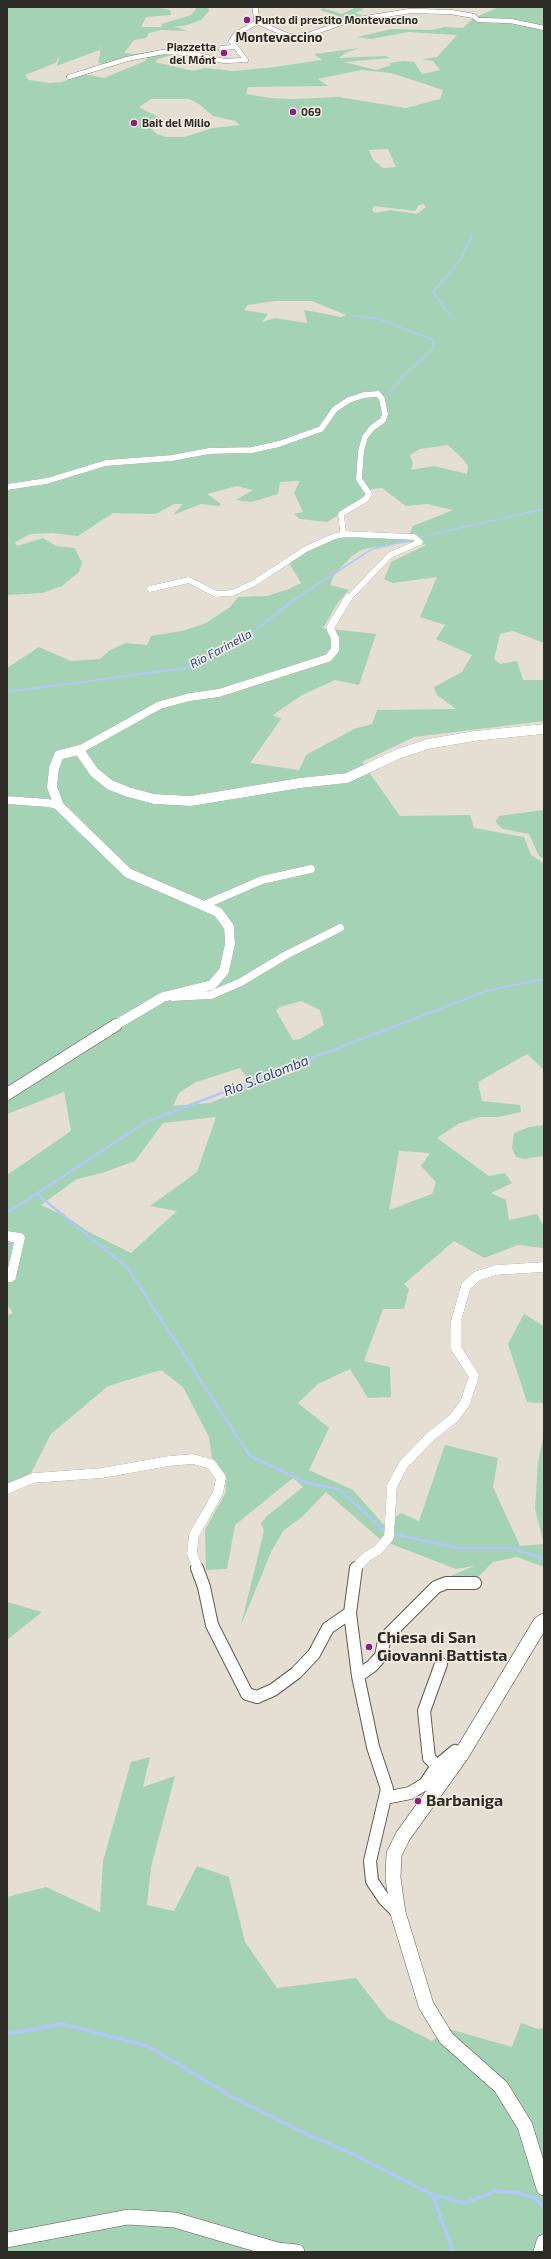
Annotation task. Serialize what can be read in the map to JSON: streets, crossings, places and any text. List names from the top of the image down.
{
  "districts": ["Montevaccino"],
  "water": ["Rio Farinella", "Rio S.Colomba"],
  "places": [
    "Punto di prestito Montevaccino",
    "Piazzetta del Mónt",
    "069",
    "Bait del Milio",
    "Chiesa di San Giovanni Battista",
    "Barbaniga"
  ]
}
